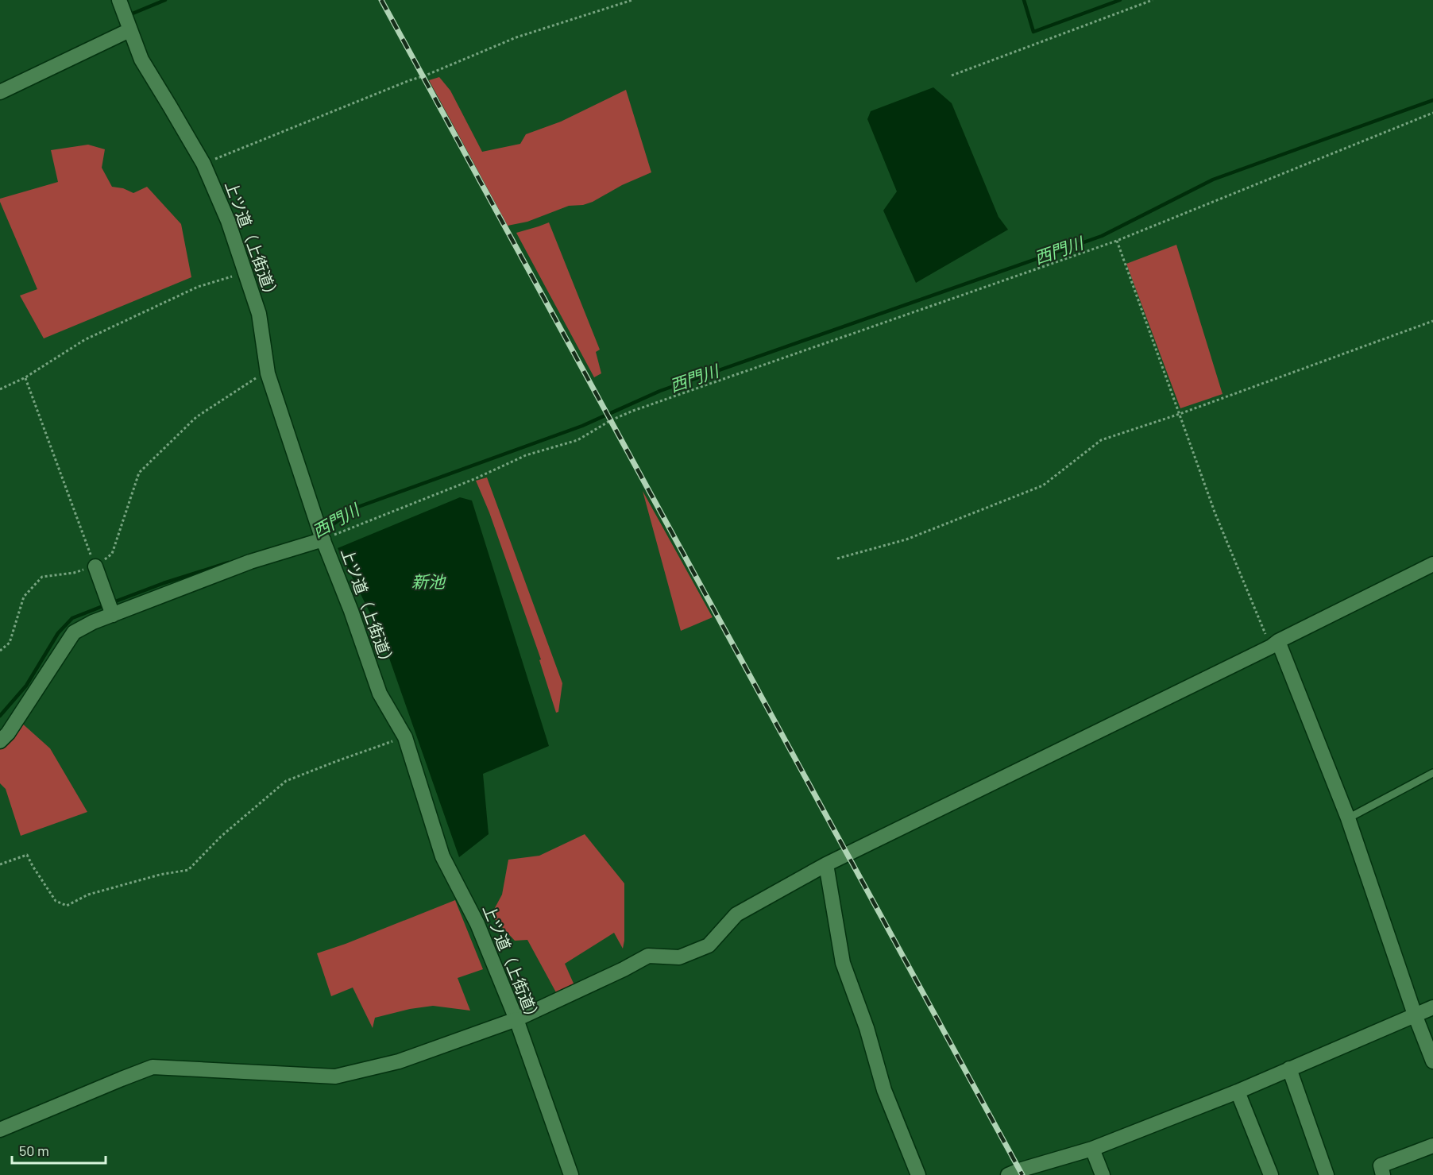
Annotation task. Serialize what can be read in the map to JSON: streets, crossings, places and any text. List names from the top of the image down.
{
  "streets": {
    "street": ["上ツ道（上街道）"]
  },
  "water": ["西門川", "新池"],
  "scale_bar": "50 m"
}
